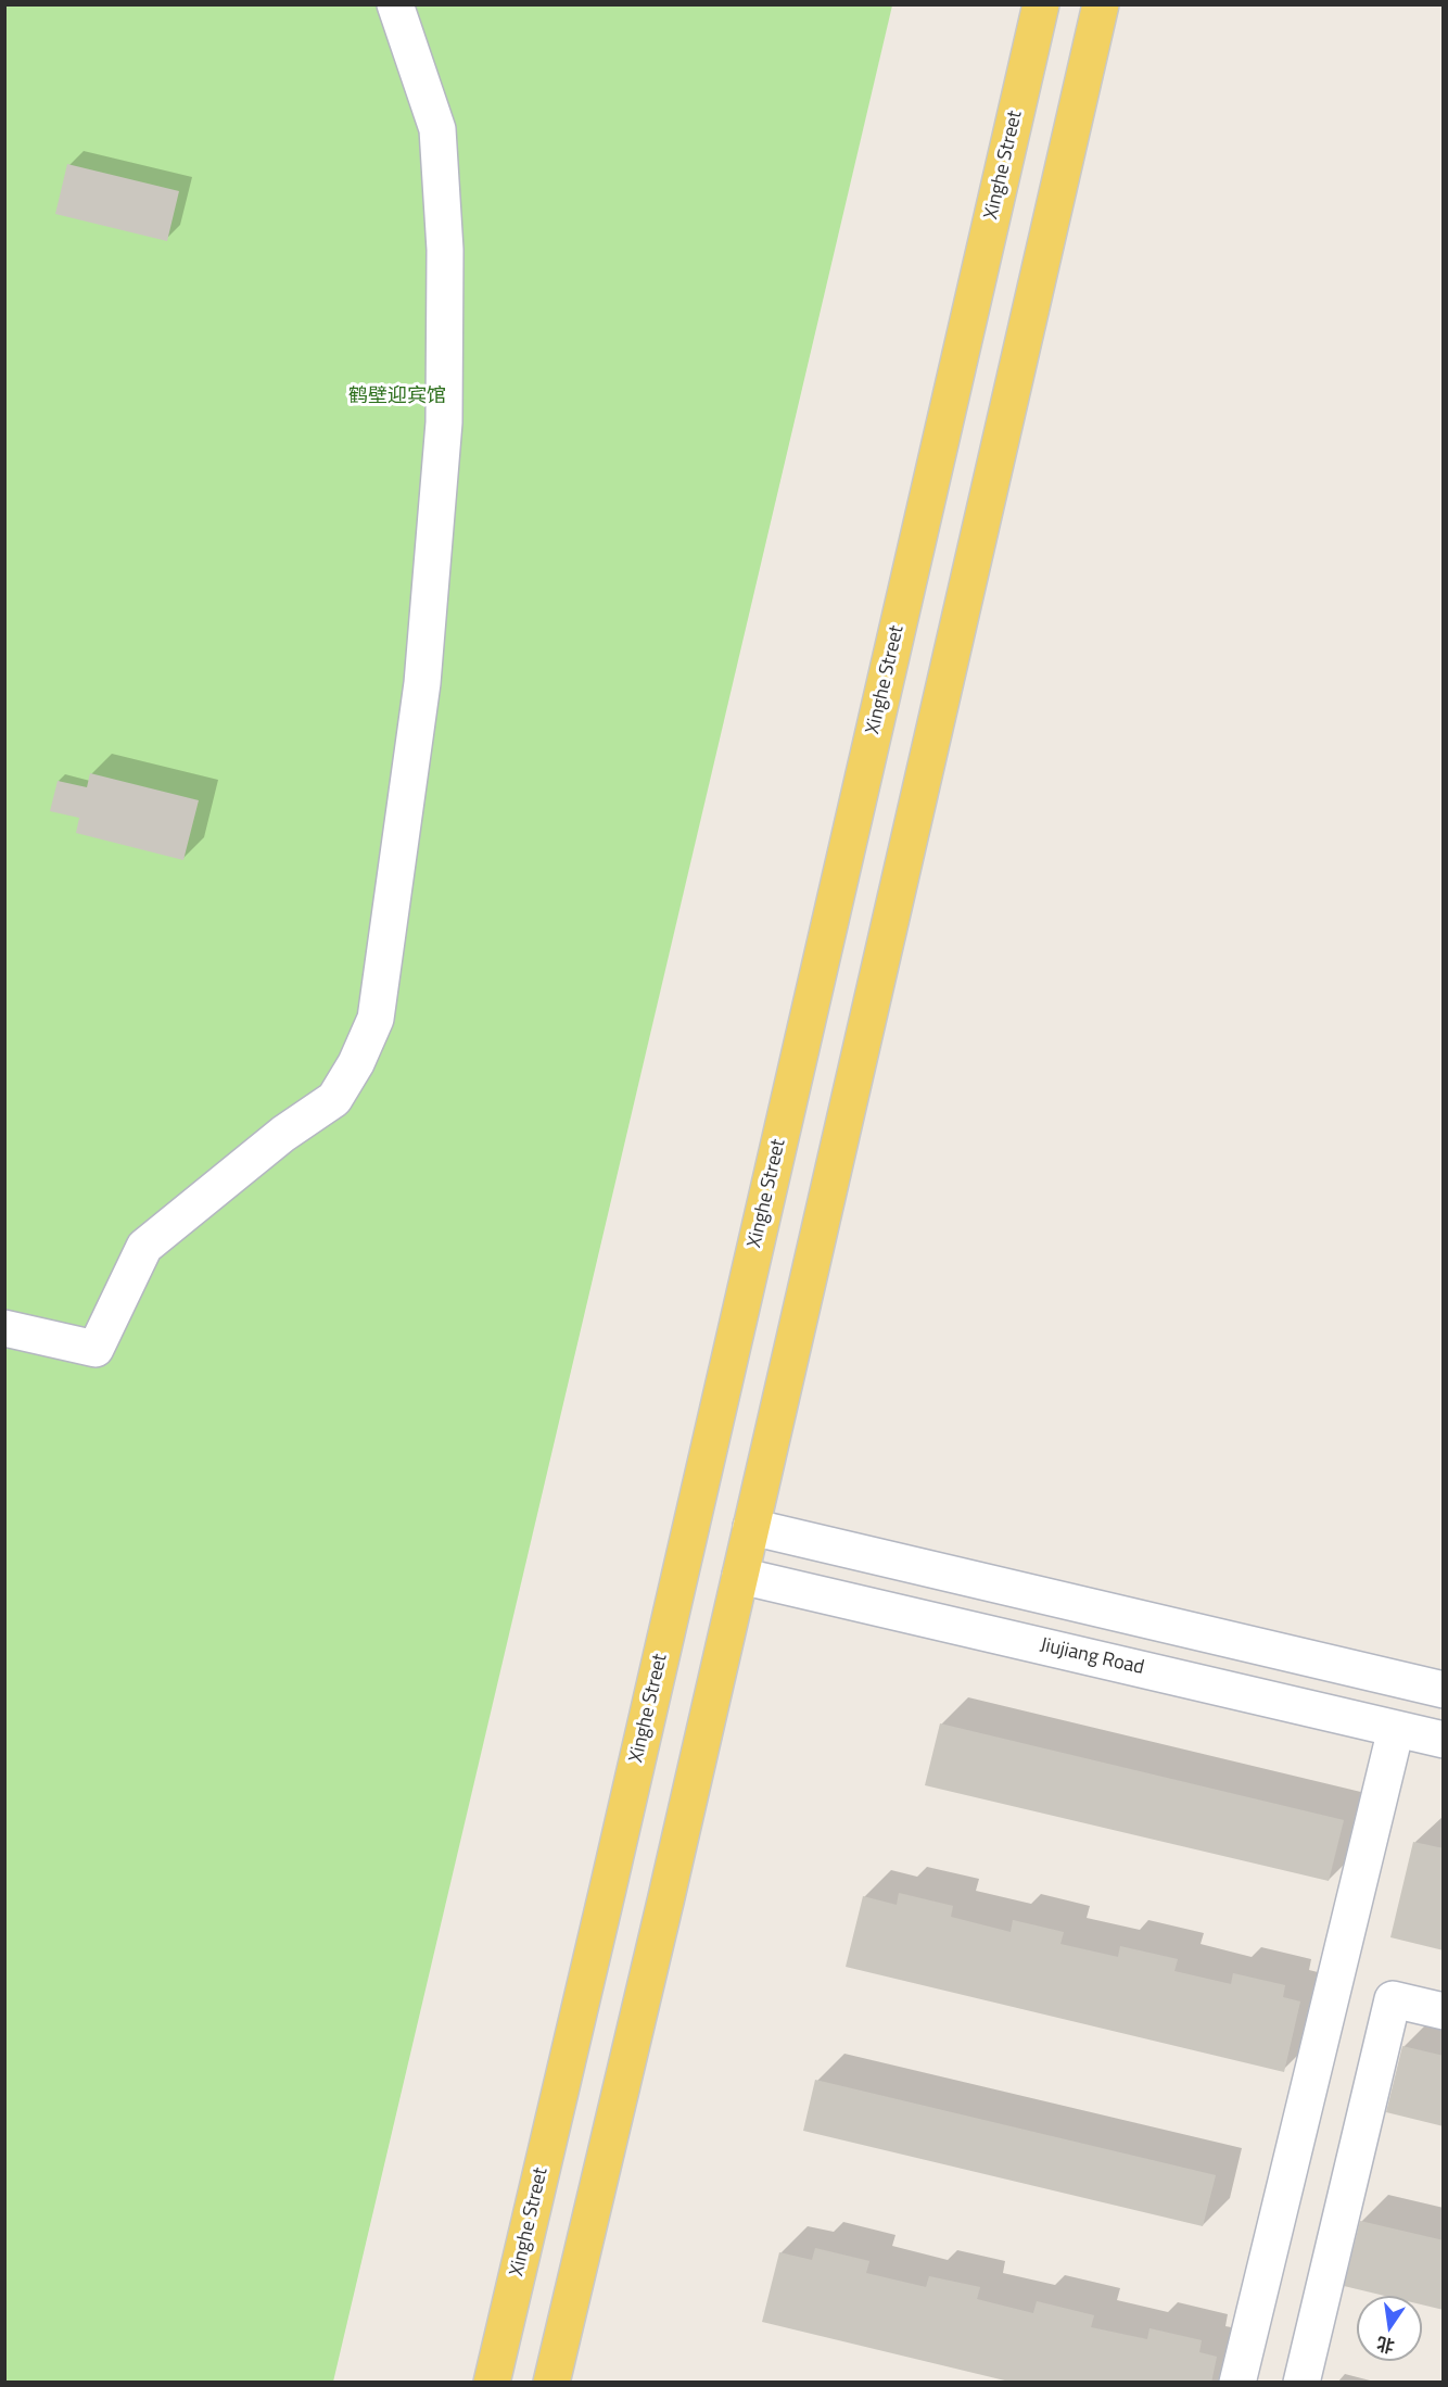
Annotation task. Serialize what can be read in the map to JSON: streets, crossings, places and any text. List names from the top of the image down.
{
  "streets": {
    "main road": ["Xinghe Street"],
    "street": ["Jiujiang Road"]
  },
  "parks": ["鹤壁迎宾馆"],
  "north": "bottom"
}
